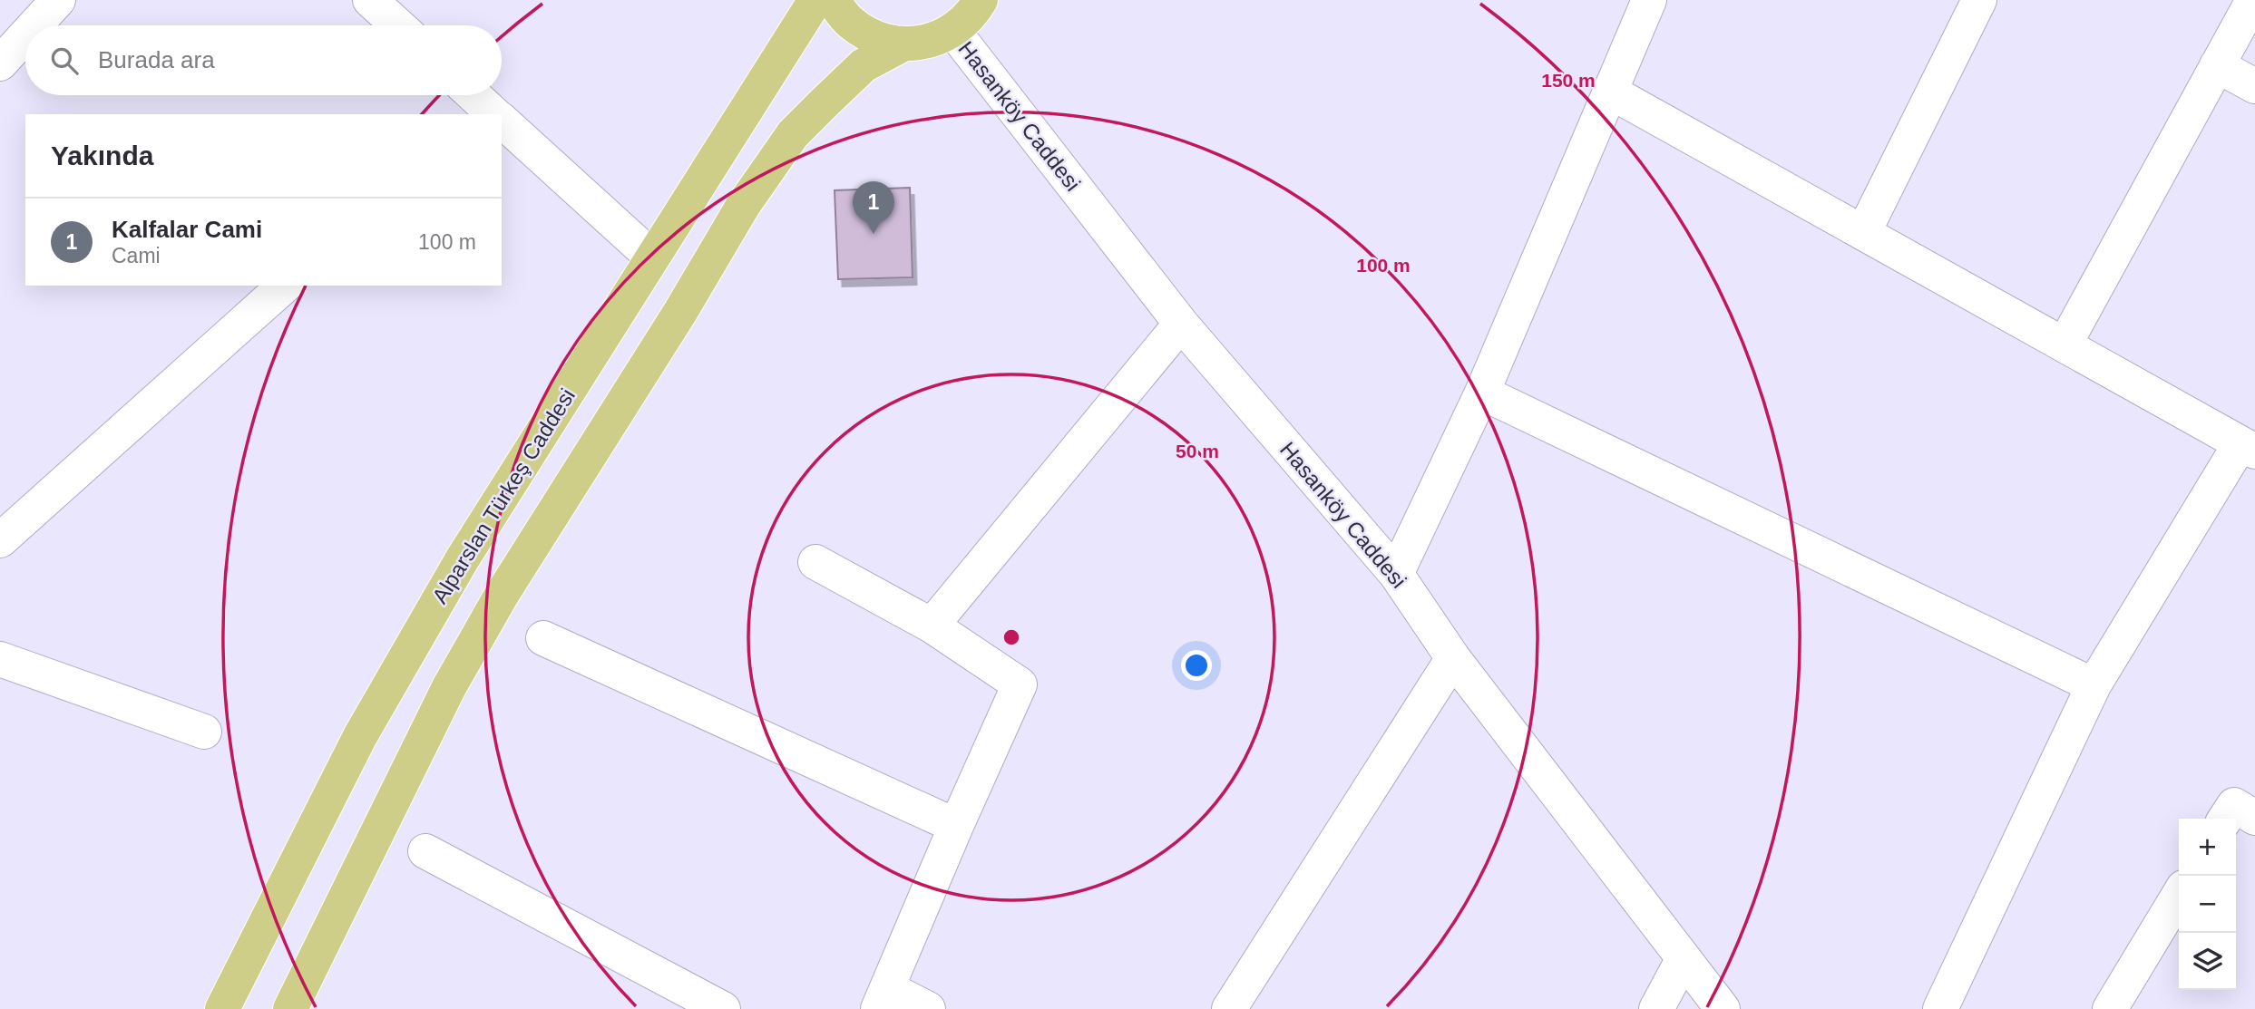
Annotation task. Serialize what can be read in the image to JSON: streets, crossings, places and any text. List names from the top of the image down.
{
  "streets": {
    "main road": ["Alparslan Türkeş Caddesi"],
    "street": ["Hasanköy Caddesi"]
  },
  "page": {
    "search": "Burada ara",
    "heading": "Yakında",
    "pins": "1",
    "list": [
      {
        "mark": "1",
        "name": "Kalfalar Cami",
        "note": "Cami",
        "value": "100 m"
      }
    ],
    "map_buttons": ["+", "−"]
  },
  "rings": ["150 m", "100 m", "50 m"]
}
